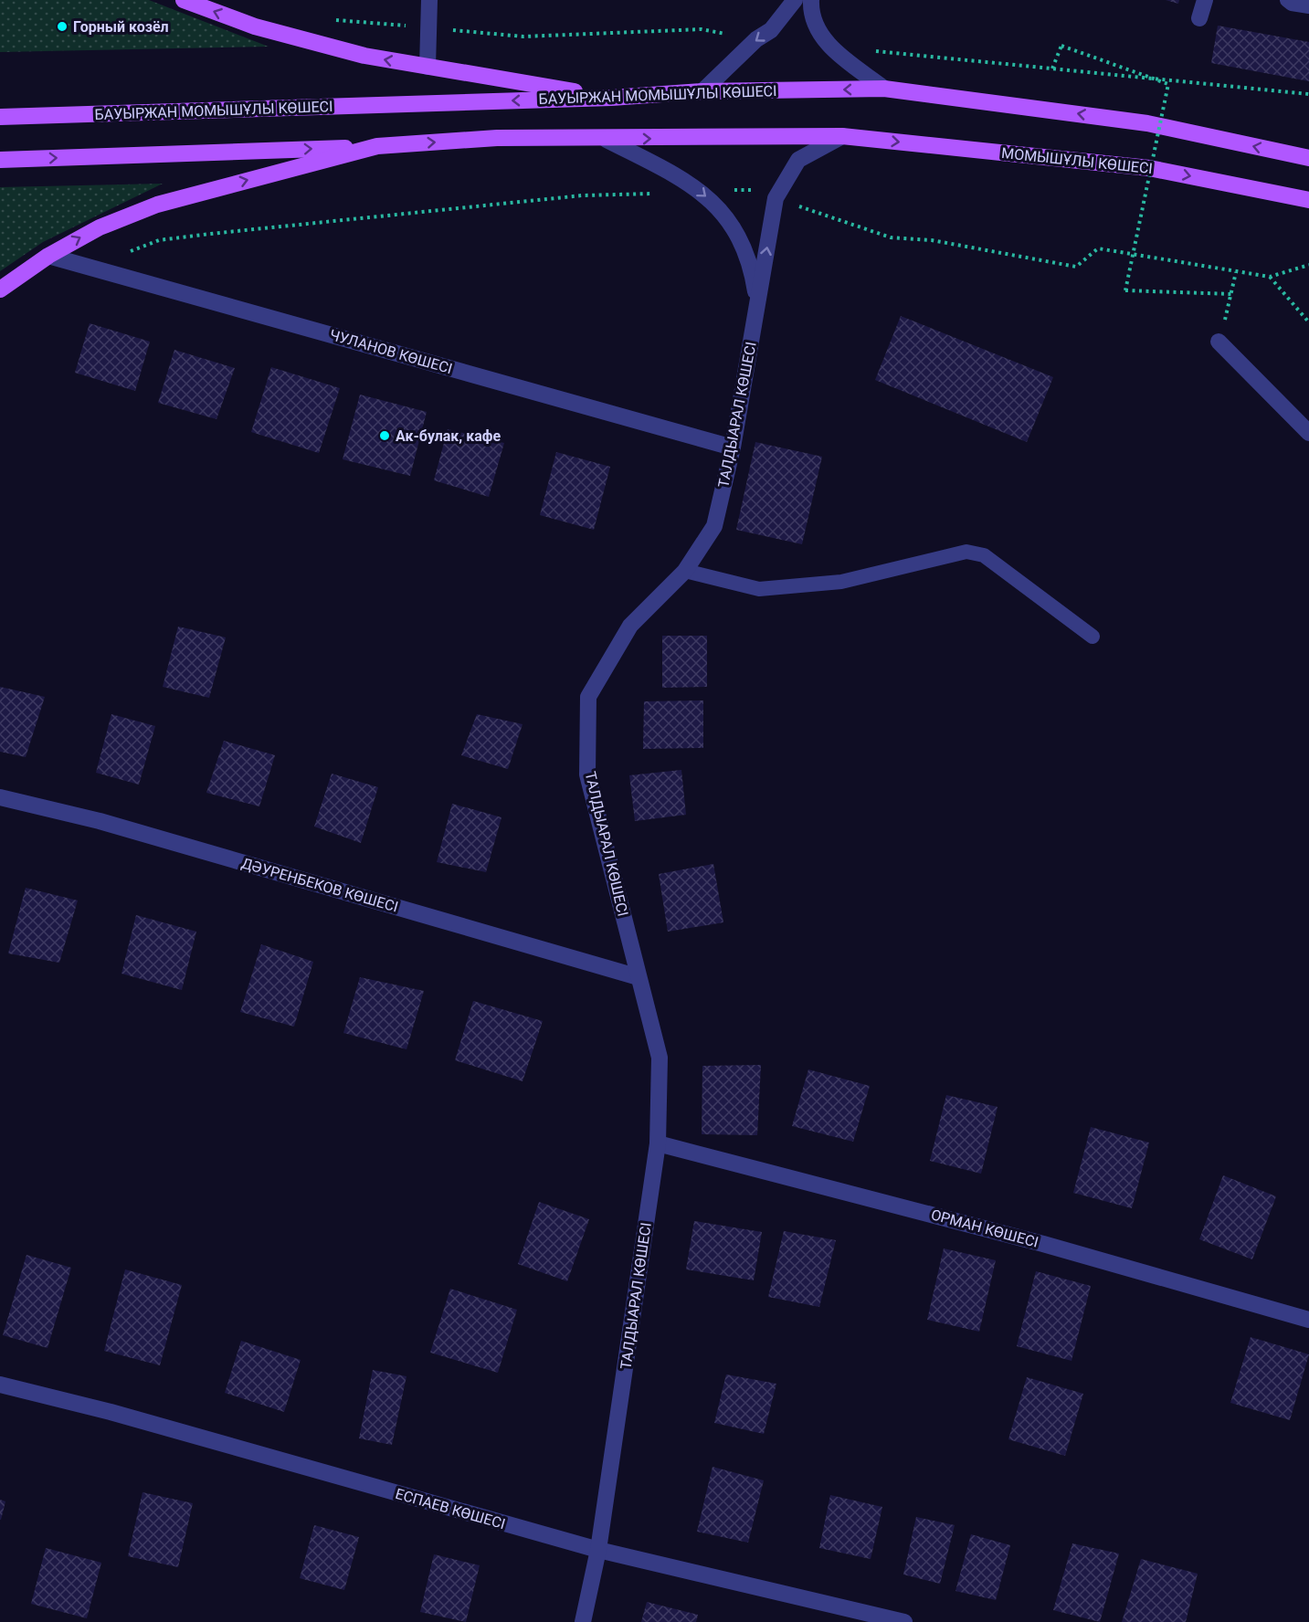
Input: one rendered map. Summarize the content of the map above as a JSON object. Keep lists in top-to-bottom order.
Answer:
{
  "streets": {
    "main road": ["БАУЫРЖАН МОМЫШҰЛЫ КӨШЕСІ", "МОМЫШҰЛЫ КӨШЕСІ"],
    "street": [
      "ЧУЛАНОВ КӨШЕСІ",
      "ТАЛДЫАРАЛ КӨШЕСІ",
      "ДӘУРЕНБЕКОВ КӨШЕСІ",
      "ОРМАН КӨШЕСІ",
      "ЕСПАЕВ КӨШЕСІ"
    ]
  },
  "crossings": [
    ["МОМЫШҰЛЫ КӨШЕСІ", "ТАЛДЫАРАЛ КӨШЕСІ"],
    ["ЧУЛАНОВ КӨШЕСІ", "ТАЛДЫАРАЛ КӨШЕСІ"],
    ["ТАЛДЫАРАЛ КӨШЕСІ", "ДӘУРЕНБЕКОВ КӨШЕСІ"],
    ["ТАЛДЫАРАЛ КӨШЕСІ", "ОРМАН КӨШЕСІ"],
    ["ТАЛДЫАРАЛ КӨШЕСІ", "ЕСПАЕВ КӨШЕСІ"]
  ],
  "one_way": ["МОМЫШҰЛЫ КӨШЕСІ"],
  "places": ["Горный козёл", "Ак-булак, кафе"]
}
